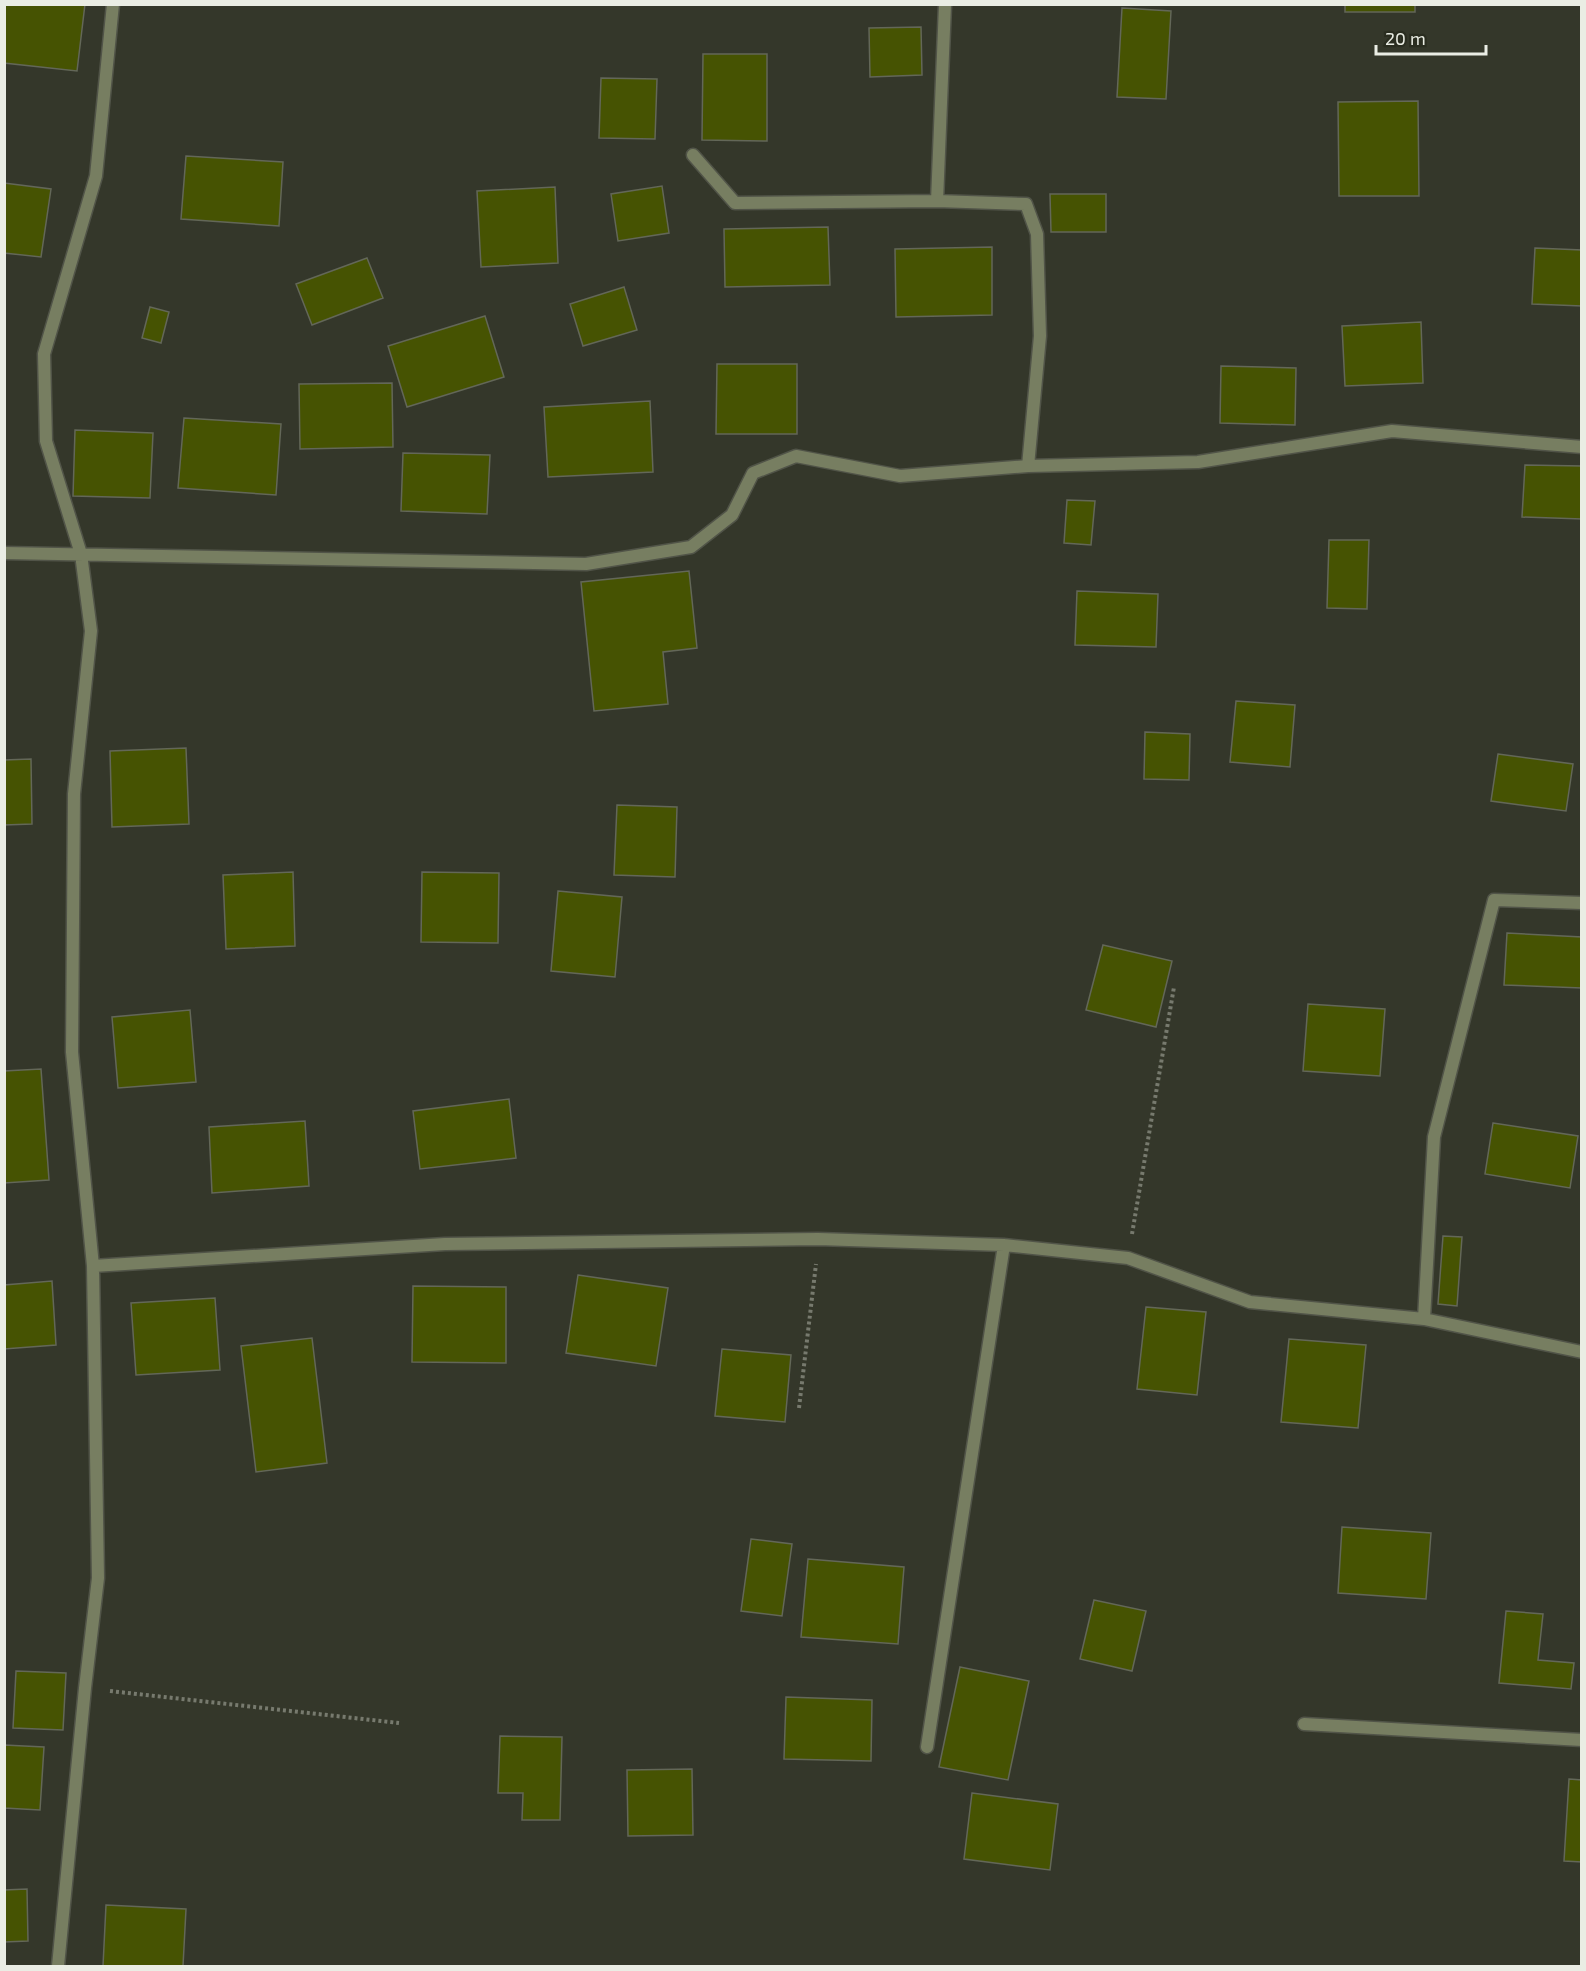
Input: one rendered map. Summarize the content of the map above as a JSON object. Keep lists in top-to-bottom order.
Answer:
{
  "scale_bar": "20 m"
}
